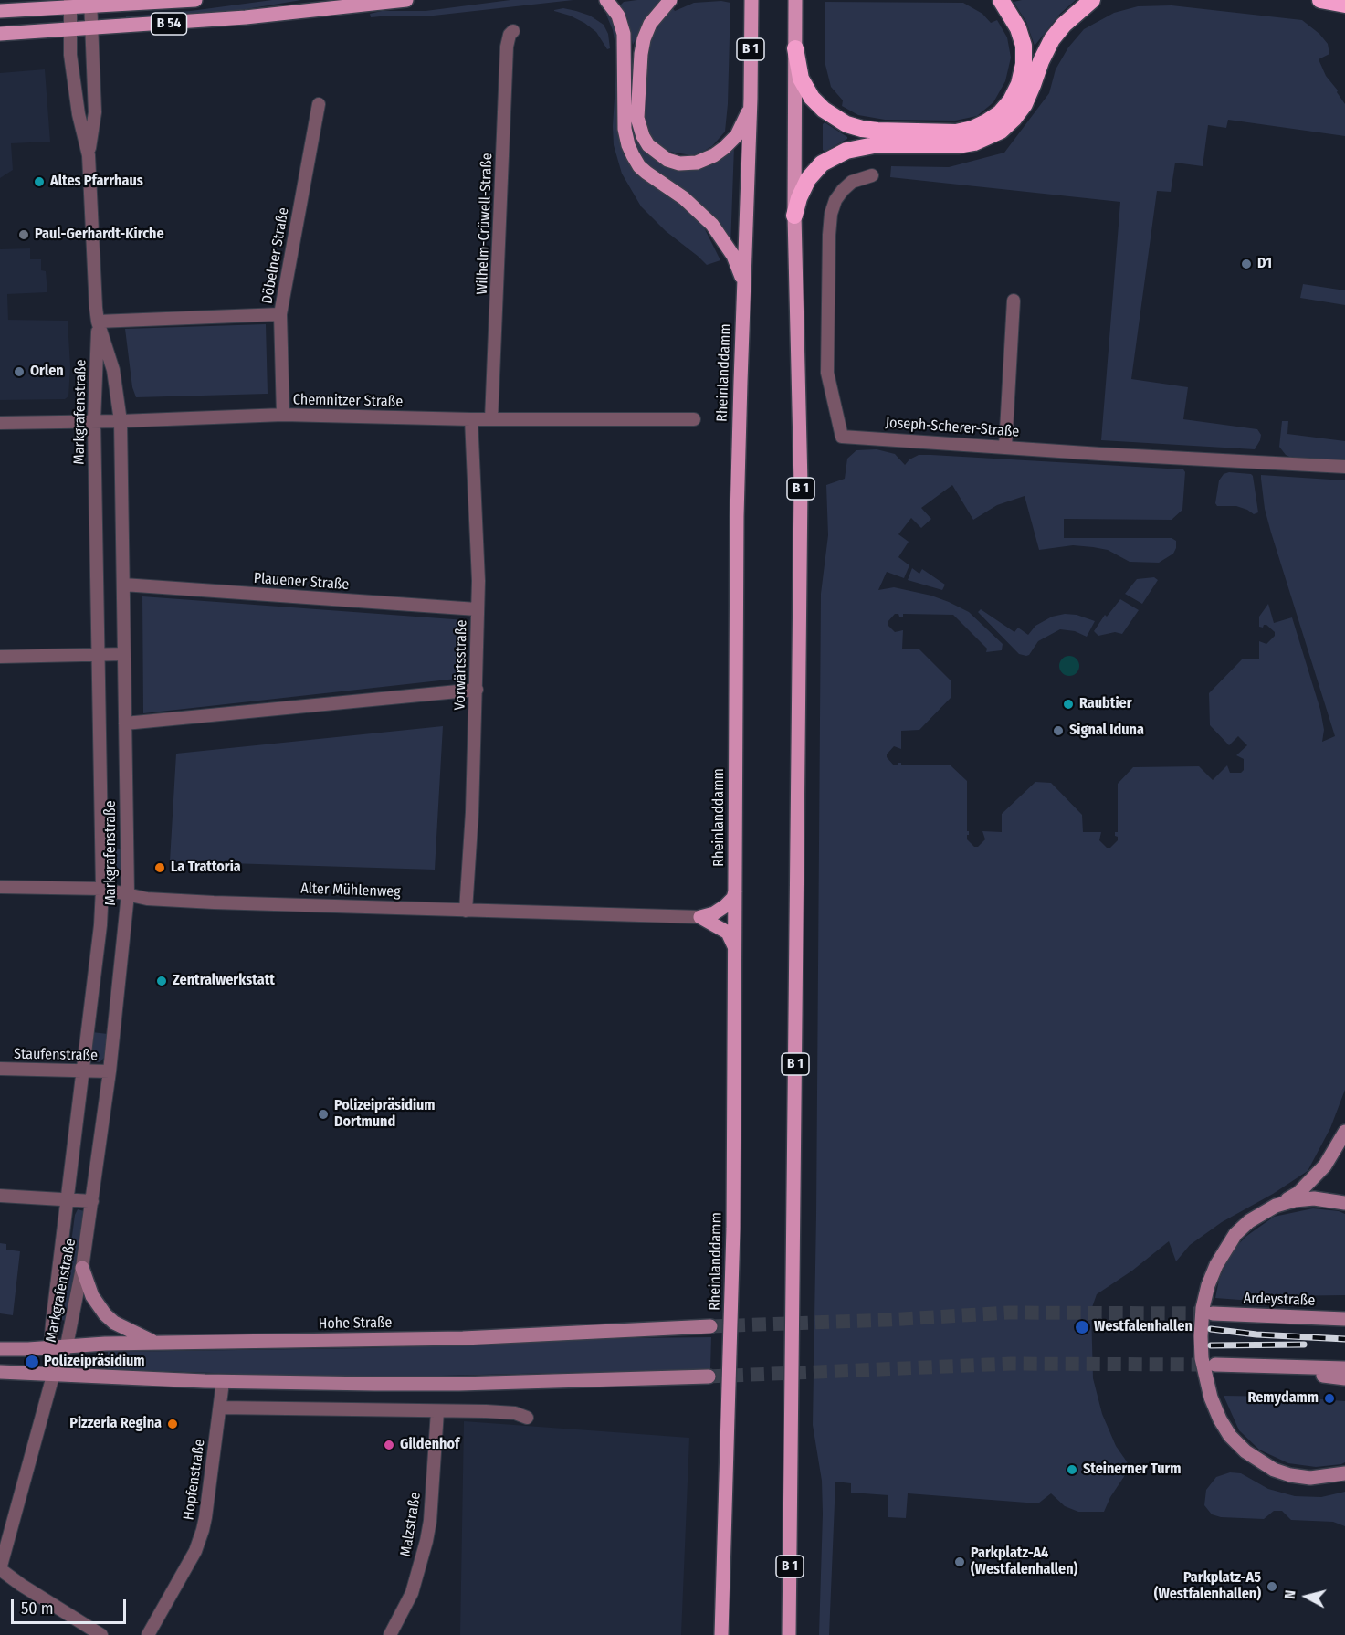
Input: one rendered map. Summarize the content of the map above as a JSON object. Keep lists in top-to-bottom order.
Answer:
{
  "streets": {
    "main road": [
      "B 54",
      "B 1",
      "Rheinlanddamm",
      "Ardeystraße",
      "Hohe Straße"
    ],
    "street": [
      "Wilhelm-Crüwell-Straße",
      "Döbelner Straße",
      "Chemnitzer Straße",
      "Markgrafenstraße",
      "Joseph-Scherer-Straße",
      "Plauener Straße",
      "Vorwärtsstraße",
      "Alter Mühlenweg",
      "Staufenstraße",
      "Hopfenstraße",
      "Malzstraße"
    ]
  },
  "crossings": [
    ["B 54", "Markgrafenstraße"],
    ["Wilhelm-Crüwell-Straße", "Chemnitzer Straße"],
    ["Döbelner Straße", "Chemnitzer Straße"],
    ["Chemnitzer Straße", "Markgrafenstraße"],
    ["Chemnitzer Straße", "Vorwärtsstraße"],
    ["Markgrafenstraße", "Plauener Straße"],
    ["Markgrafenstraße", "Alter Mühlenweg"],
    ["Markgrafenstraße", "Staufenstraße"],
    ["Markgrafenstraße", "Hohe Straße"],
    ["Plauener Straße", "Vorwärtsstraße"],
    ["Vorwärtsstraße", "Alter Mühlenweg"]
  ],
  "places": [
    "Altes Pfarrhaus",
    "Paul-Gerhardt-Kirche",
    "D1",
    "Orlen",
    "Raubtier",
    "Signal Iduna",
    "La Trattoria",
    "Zentralwerkstatt",
    "Polizeipräsidium Dortmund",
    "Westfalenhallen",
    "Polizeipräsidium",
    "Remydamm",
    "Pizzeria Regina",
    "Gildenhof",
    "Steinerner Turm",
    "Parkplatz-A4 (Westfalenhallen)",
    "Parkplatz-A5 (Westfalenhallen)"
  ],
  "scale_bar": "50 m",
  "north": "left"
}
